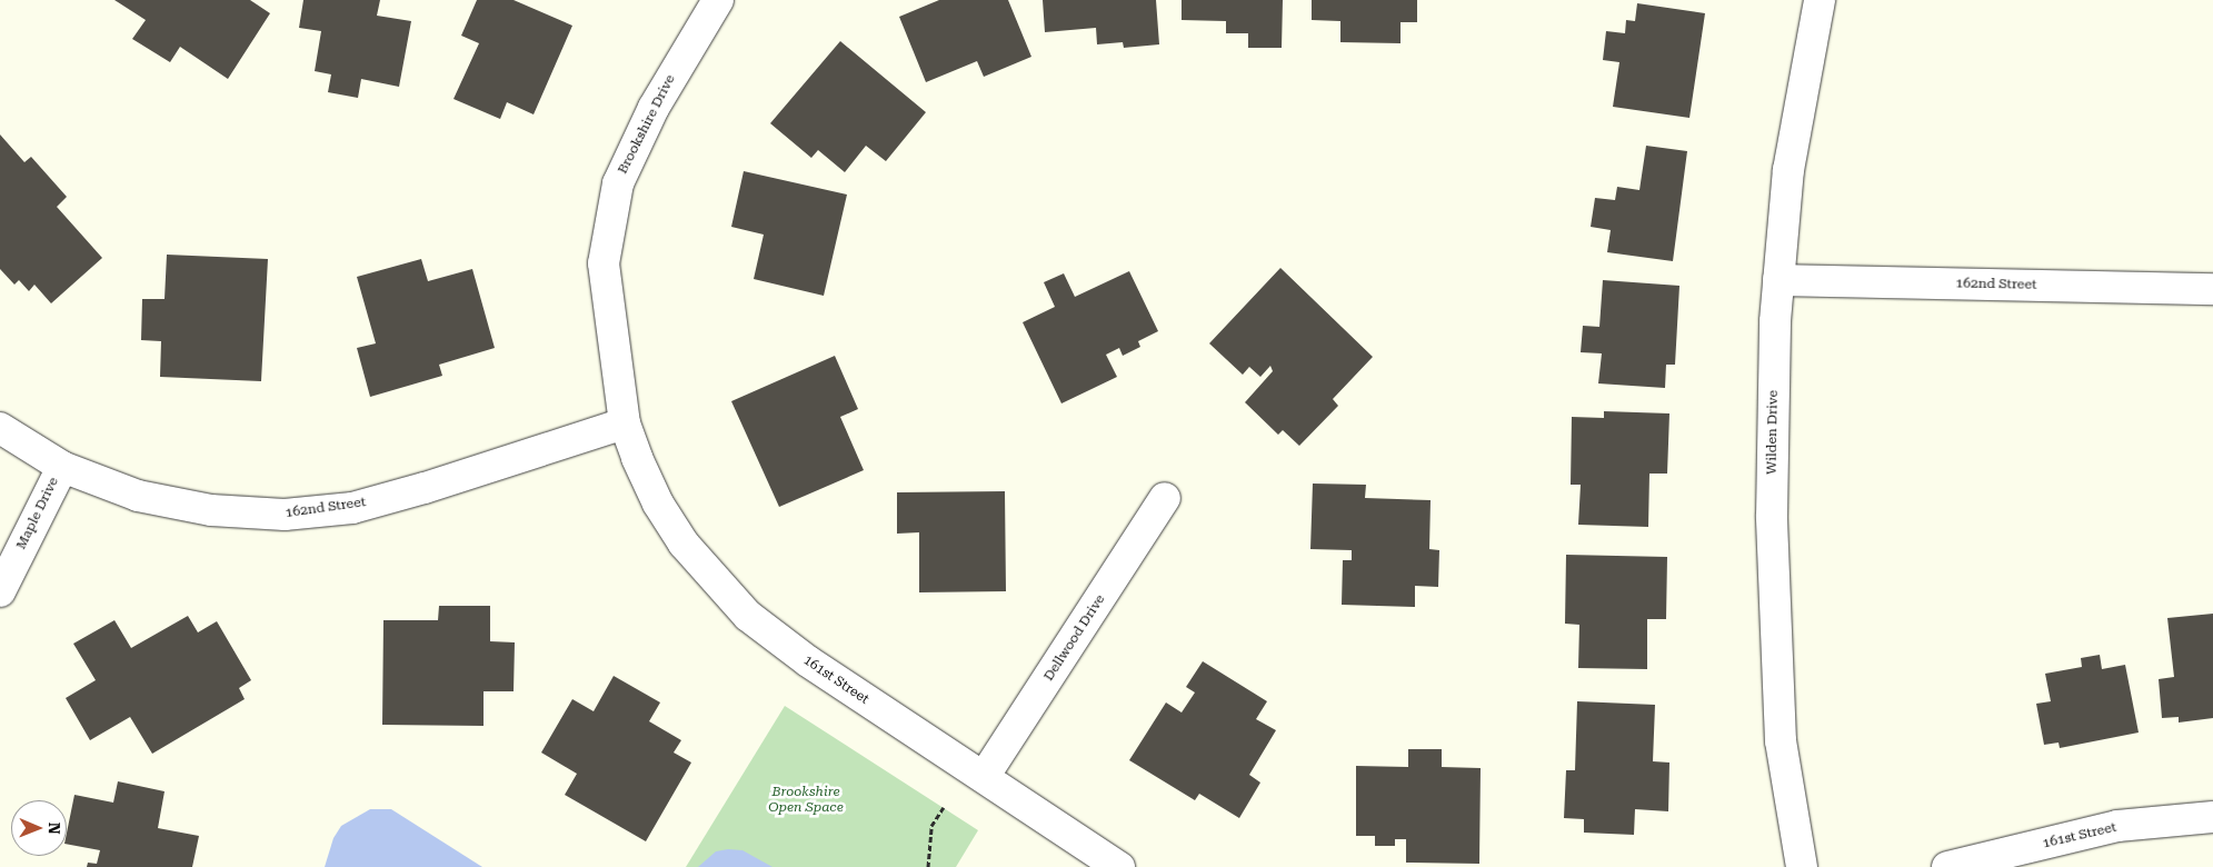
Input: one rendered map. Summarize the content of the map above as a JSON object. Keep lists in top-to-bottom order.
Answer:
{
  "streets": {
    "street": [
      "Brookshire Drive",
      "162nd Street",
      "Wilden Drive",
      "Maple Drive",
      "Dellwood Drive",
      "161st Street"
    ]
  },
  "crossings": [
    ["Brookshire Drive", "162nd Street"],
    ["Brookshire Drive", "161st Street"],
    ["162nd Street", "Wilden Drive"],
    ["162nd Street", "Maple Drive"],
    ["162nd Street", "161st Street"],
    ["Dellwood Drive", "161st Street"]
  ],
  "parks": ["Brookshire Open Space"],
  "north": "right"
}
